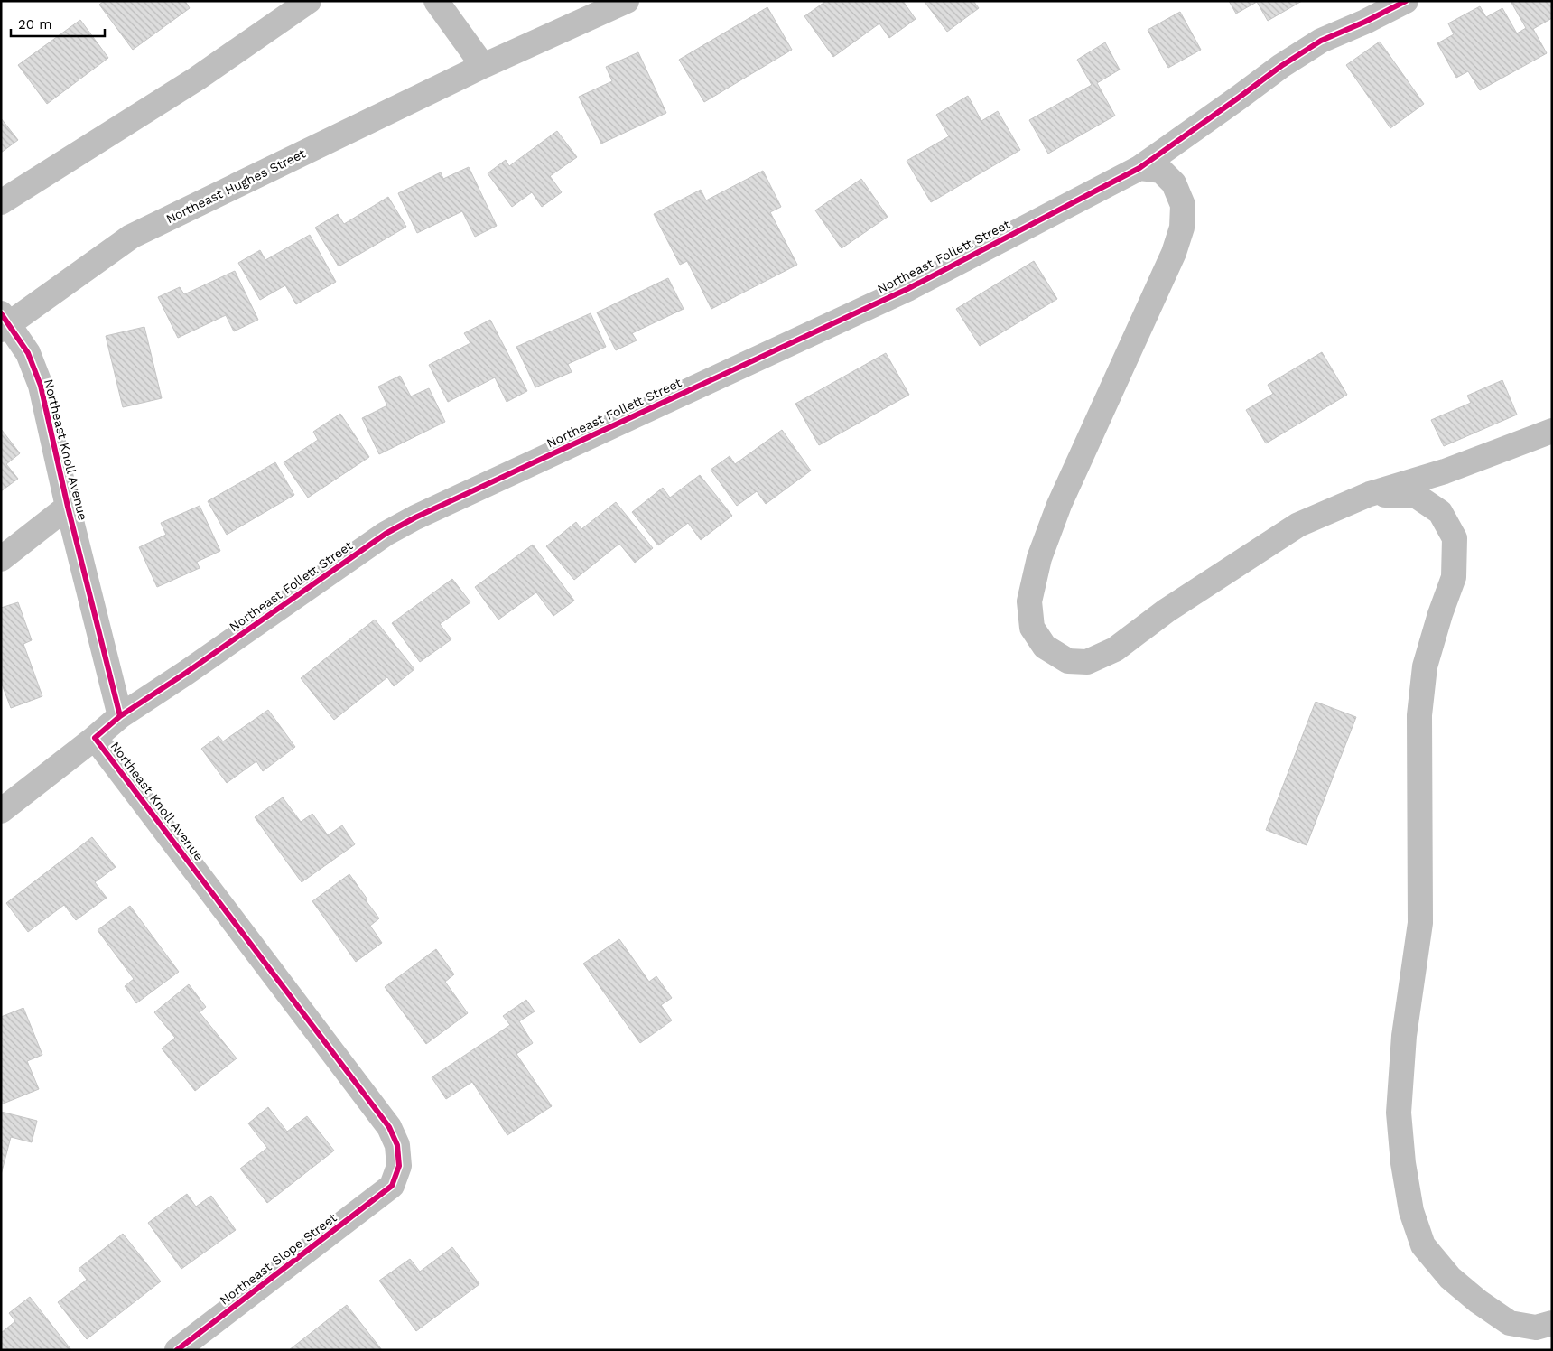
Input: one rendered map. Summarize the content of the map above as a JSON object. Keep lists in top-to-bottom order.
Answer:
{
  "streets": {
    "street": [
      "Northeast Hughes Street",
      "Northeast Follett Street",
      "Northeast Knoll Avenue",
      "Northeast Slope Street"
    ]
  },
  "crossings": [
    ["Northeast Hughes Street", "Northeast Knoll Avenue"],
    ["Northeast Follett Street", "Northeast Knoll Avenue"],
    ["Northeast Knoll Avenue", "Northeast Slope Street"]
  ],
  "scale_bar": "20 m"
}
